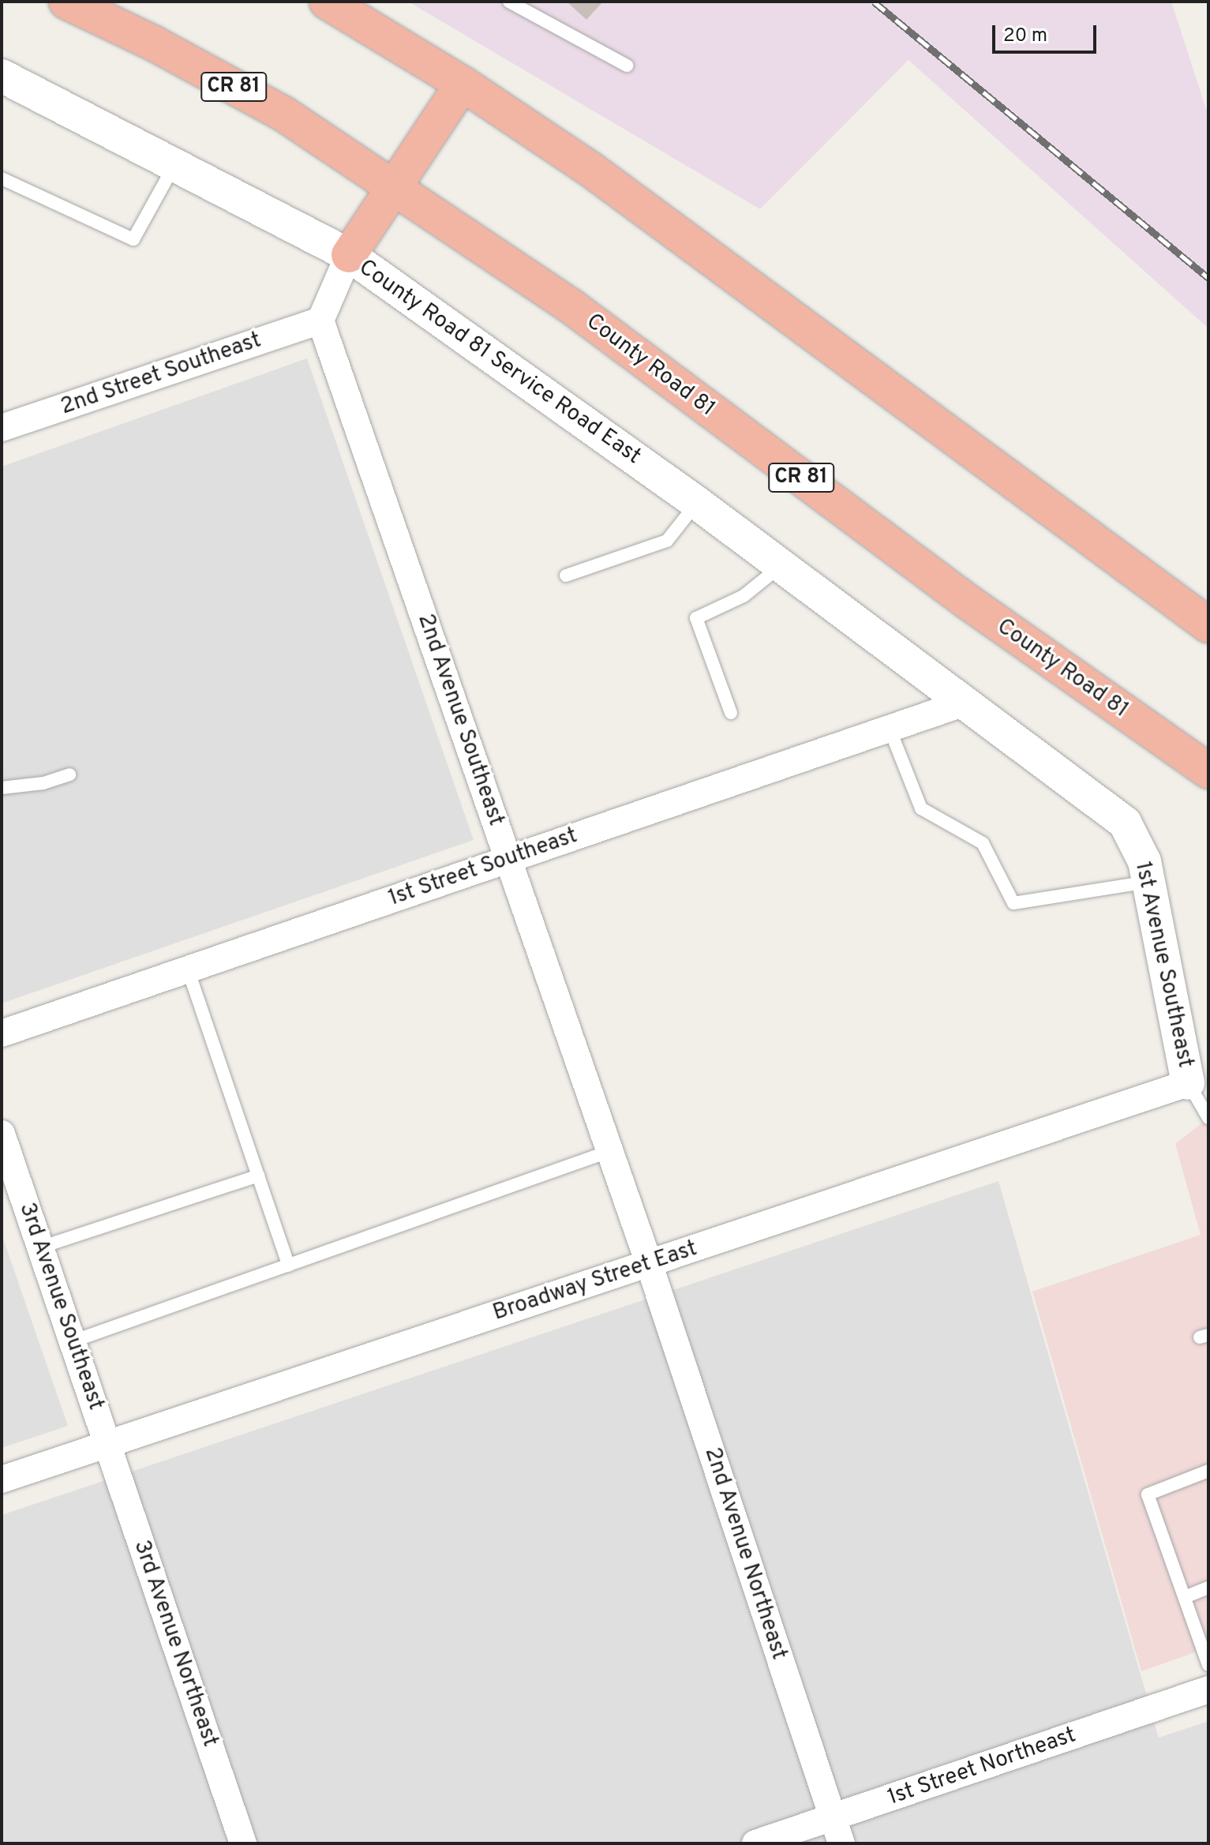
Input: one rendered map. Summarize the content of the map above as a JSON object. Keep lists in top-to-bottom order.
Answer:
{
  "streets": {
    "highway": ["CR 81", "County Road 81"],
    "street": [
      "County Road 81 Service Road East",
      "2nd Street Southeast",
      "2nd Avenue Southeast",
      "1st Street Southeast",
      "1st Avenue Southeast",
      "Broadway Street East",
      "3rd Avenue Southeast",
      "2nd Avenue Northeast",
      "3rd Avenue Northeast",
      "1st Street Northeast"
    ]
  },
  "crossings": [
    ["County Road 81 Service Road East", "1st Street Southeast"],
    ["County Road 81 Service Road East", "1st Avenue Southeast"],
    ["2nd Street Southeast", "2nd Avenue Southeast"],
    ["2nd Avenue Southeast", "1st Street Southeast"],
    ["2nd Avenue Southeast", "Broadway Street East"],
    ["2nd Avenue Southeast", "2nd Avenue Northeast"],
    ["1st Street Southeast", "1st Avenue Southeast"],
    ["1st Avenue Southeast", "Broadway Street East"],
    ["Broadway Street East", "3rd Avenue Southeast"],
    ["Broadway Street East", "2nd Avenue Northeast"],
    ["Broadway Street East", "3rd Avenue Northeast"],
    ["3rd Avenue Southeast", "3rd Avenue Northeast"],
    ["2nd Avenue Northeast", "1st Street Northeast"]
  ],
  "scale_bar": "20 m"
}
